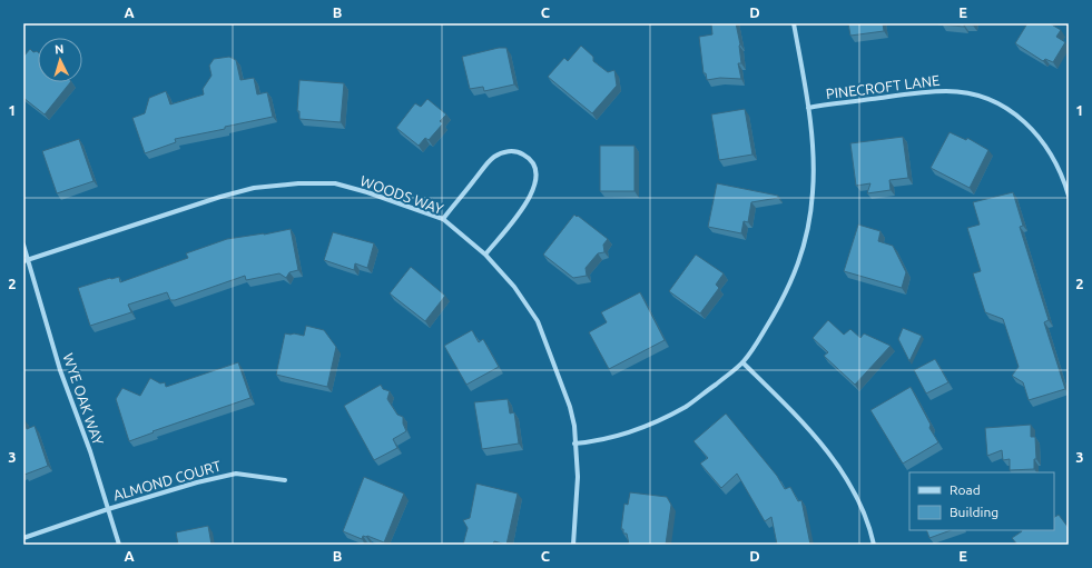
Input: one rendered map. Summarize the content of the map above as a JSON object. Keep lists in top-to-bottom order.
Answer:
{
  "streets": {
    "street": [
      "PINECROFT LANE",
      "WOODS WAY",
      "WYE OAK WAY",
      "ALMOND COURT"
    ]
  },
  "crossings": [
    ["WOODS WAY", "WYE OAK WAY"],
    ["WYE OAK WAY", "ALMOND COURT"]
  ],
  "legend": ["Road", "Building"],
  "north": "top",
  "grid": {
    "columns": [
      "A",
      "B",
      "C",
      "D",
      "E"
    ],
    "rows": ["1", "2", "3"]
  }
}
